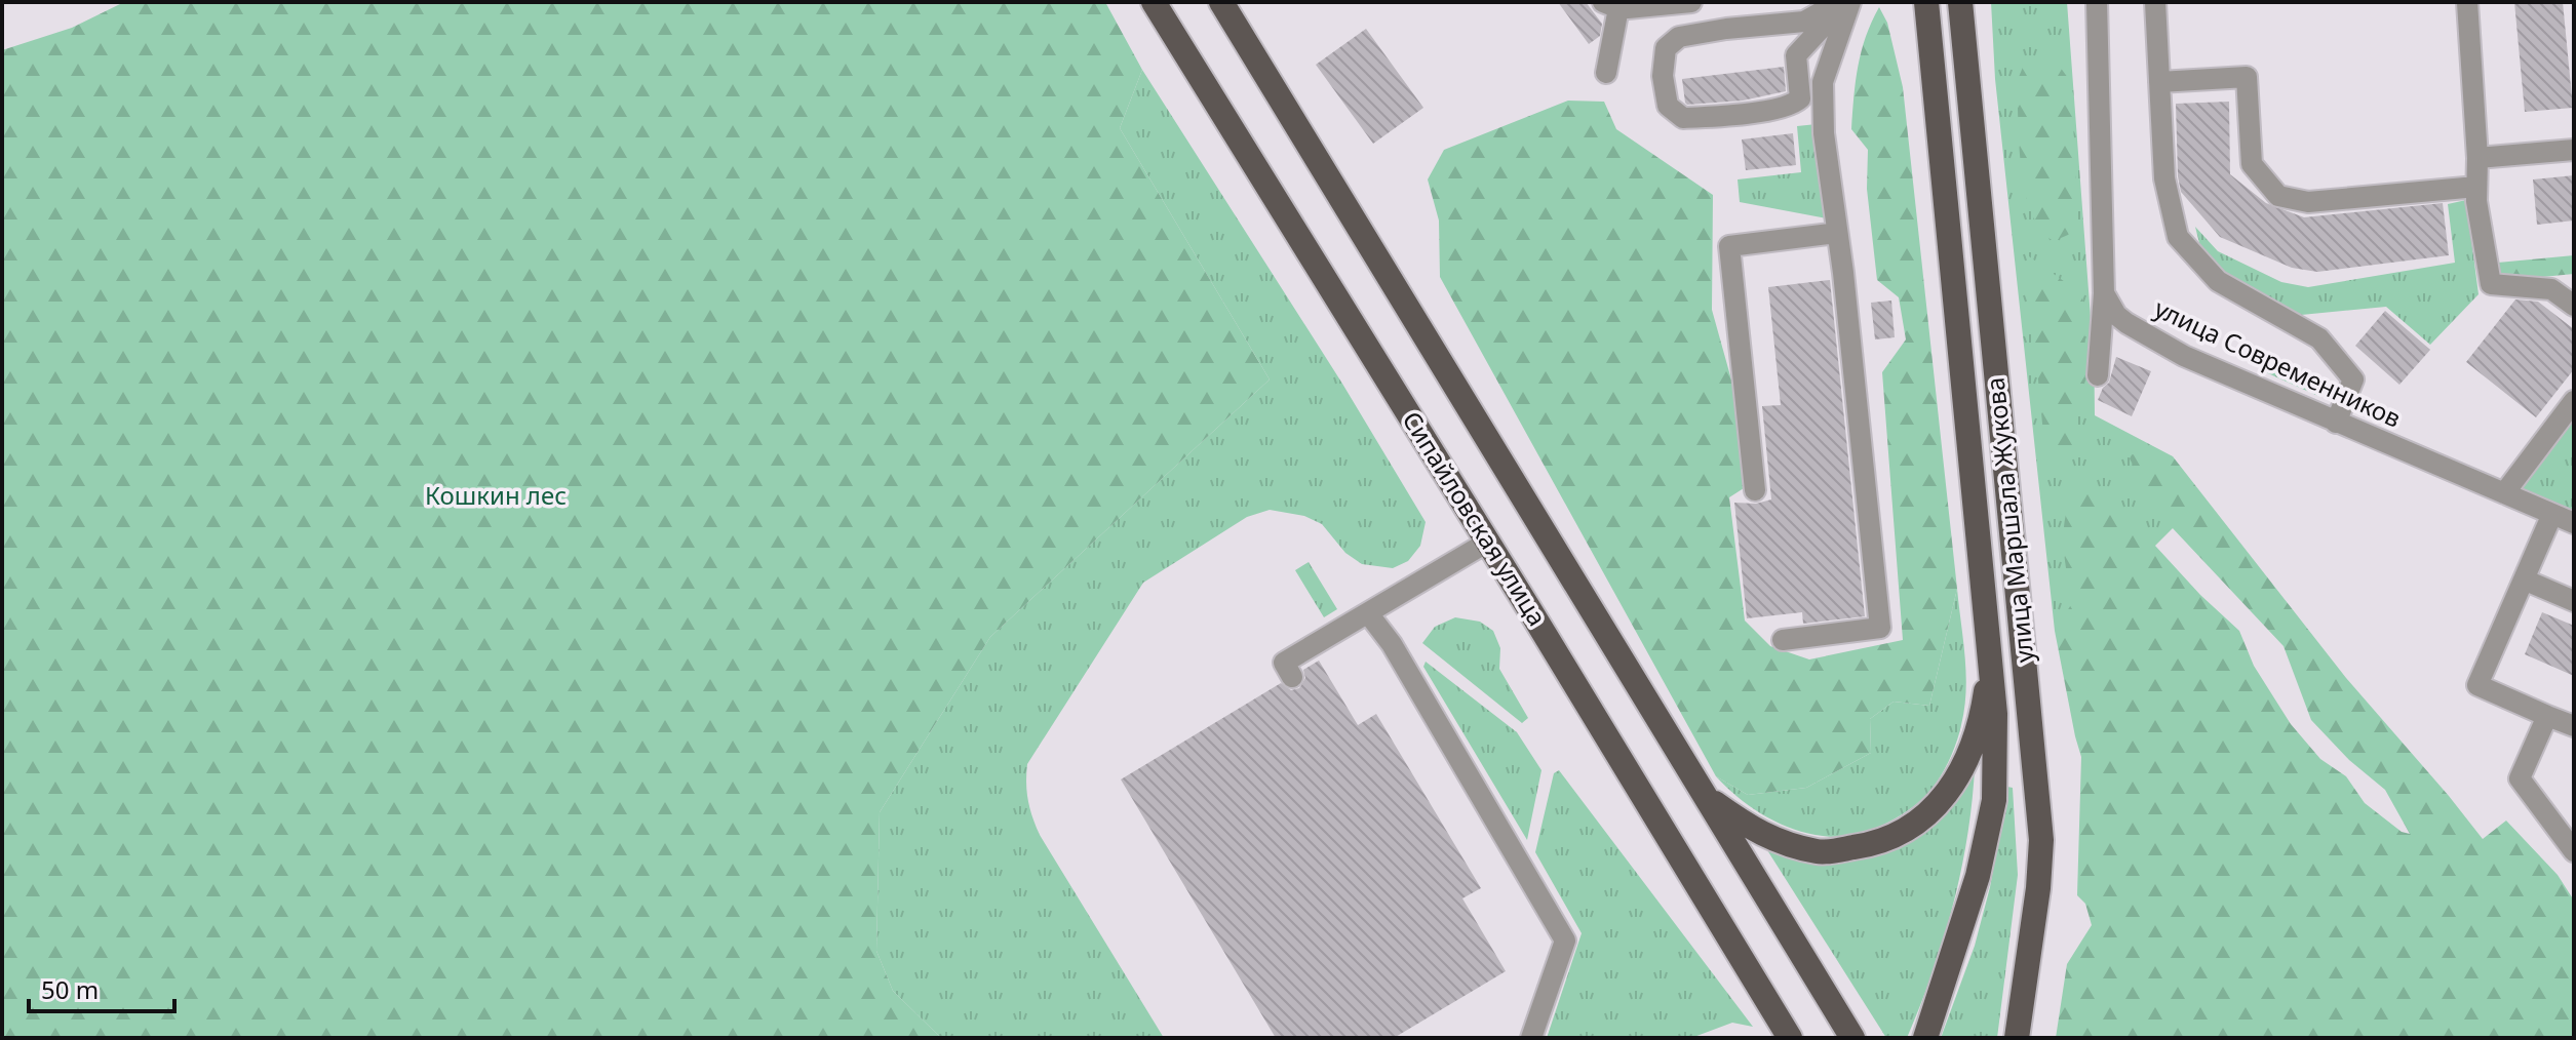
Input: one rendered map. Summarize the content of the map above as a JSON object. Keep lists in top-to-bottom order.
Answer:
{
  "streets": {
    "main road": ["Сипайловская улица", "улица Маршала Жукова"],
    "street": ["улица Современников"]
  },
  "parks": ["Кошкин лес"],
  "scale_bar": "50 m"
}
